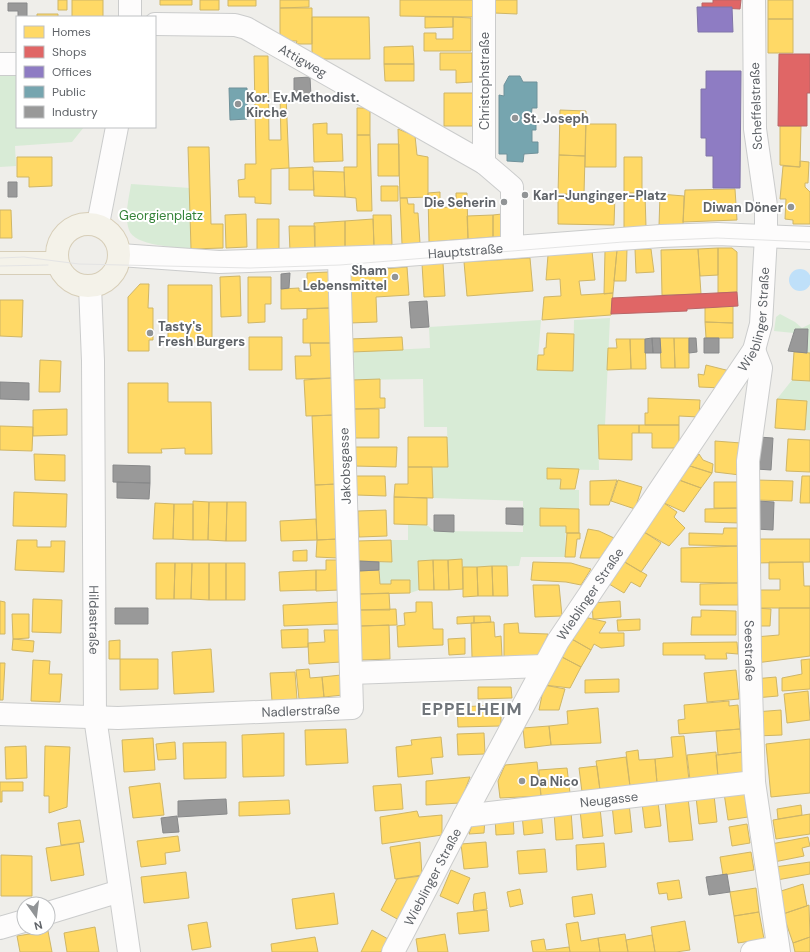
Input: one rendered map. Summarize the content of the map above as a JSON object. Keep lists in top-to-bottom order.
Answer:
{
  "streets": {
    "street": [
      "Attigweg",
      "Christophstraße",
      "Scheffelstraße",
      "Hauptstraße",
      "Wieblinger Straße",
      "Jakobsgasse",
      "Hildastraße",
      "Seestraße",
      "Nadlerstraße",
      "Neugasse"
    ]
  },
  "crossings": [
    ["Attigweg", "Christophstraße"],
    ["Attigweg", "Hauptstraße"],
    ["Scheffelstraße", "Hauptstraße"],
    ["Scheffelstraße", "Wieblinger Straße"],
    ["Hauptstraße", "Wieblinger Straße"],
    ["Hauptstraße", "Jakobsgasse"],
    ["Hauptstraße", "Hildastraße"],
    ["Wieblinger Straße", "Seestraße"],
    ["Wieblinger Straße", "Neugasse"],
    ["Jakobsgasse", "Nadlerstraße"],
    ["Hildastraße", "Nadlerstraße"],
    ["Seestraße", "Neugasse"]
  ],
  "districts": ["EPPELHEIM"],
  "parks": ["Georgienplatz"],
  "places": [
    "Kor. Ev.Methodist. Kirche",
    "St. Joseph",
    "Karl-Junginger-Platz",
    "Die Seherin",
    "Diwan Döner",
    "Sham Lebensmittel",
    "Tasty's Fresh Burgers",
    "Da Nico"
  ],
  "legend": [
    "Homes",
    "Shops",
    "Offices",
    "Public",
    "Industry"
  ],
  "north": "bottom"
}
